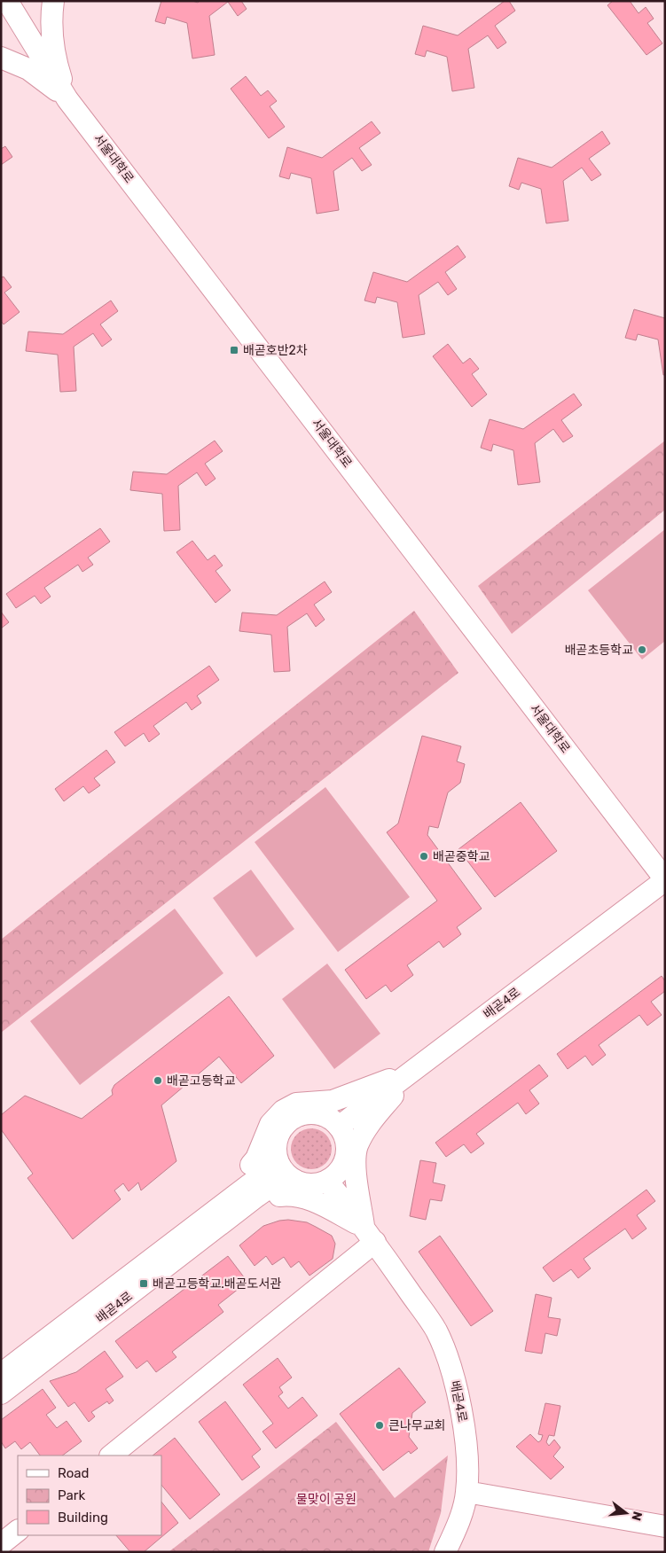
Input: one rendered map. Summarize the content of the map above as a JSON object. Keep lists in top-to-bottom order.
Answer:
{
  "streets": {
    "main road": ["서울대학로", "배곧4로"]
  },
  "crossings": [
    ["서울대학로", "배곧4로"]
  ],
  "parks": ["물맞이 공원"],
  "places": {
    "transit": ["배곧호반2차", "배곧고등학교.배곧도서관"],
    "other": [
      "배곧초등학교",
      "배곧중학교",
      "배곧고등학교",
      "큰나무교회"
    ]
  },
  "legend": ["Road", "Park", "Building"],
  "north": "right"
}
